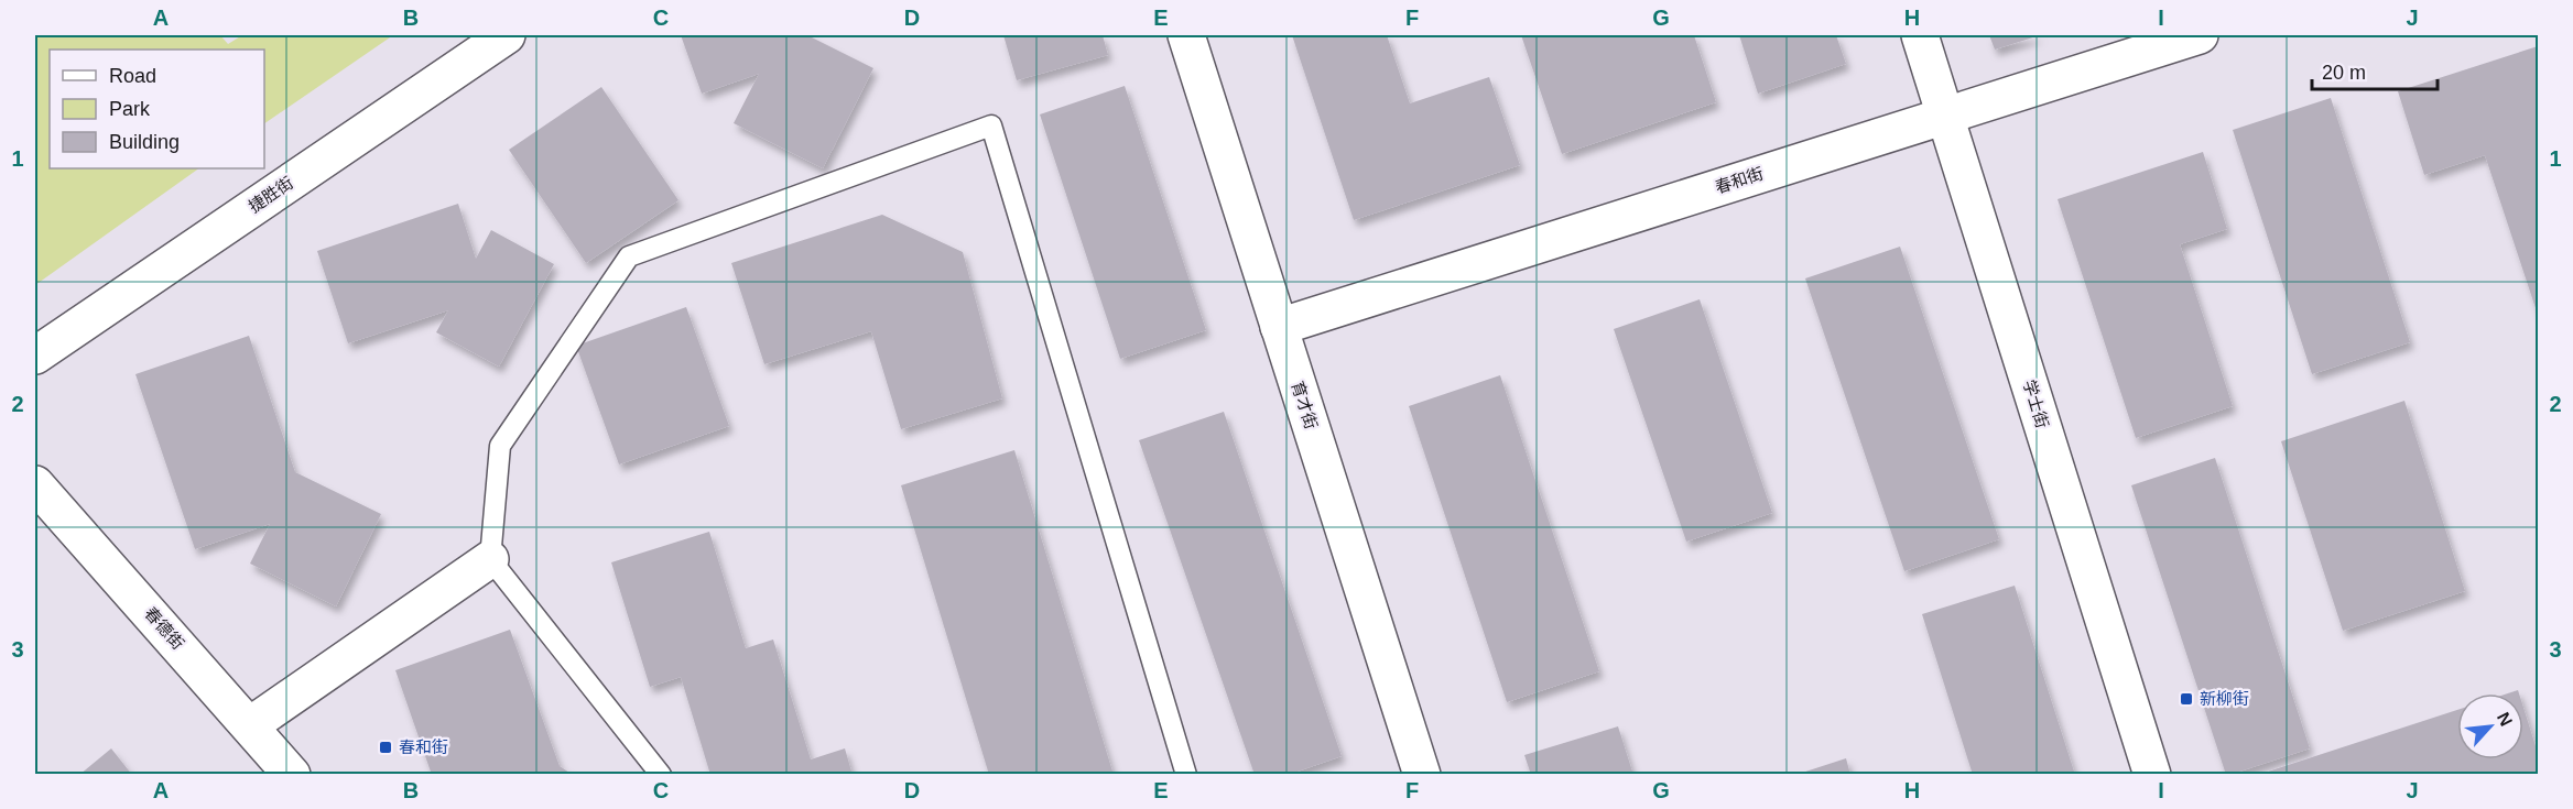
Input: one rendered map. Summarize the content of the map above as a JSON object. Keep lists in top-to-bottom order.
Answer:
{
  "streets": {
    "street": [
      "春和街",
      "捷胜街",
      "学士街",
      "育才街",
      "春德街"
    ]
  },
  "crossings": [
    ["春和街", "学士街"],
    ["春和街", "育才街"]
  ],
  "places": {
    "transit": ["新柳街", "春和街"]
  },
  "legend": ["Road", "Park", "Building"],
  "scale_bar": "20 m",
  "north": "top right",
  "grid": {
    "columns": [
      "A",
      "B",
      "C",
      "D",
      "E",
      "F",
      "G",
      "H",
      "I",
      "J"
    ],
    "rows": ["1", "2", "3"]
  }
}
